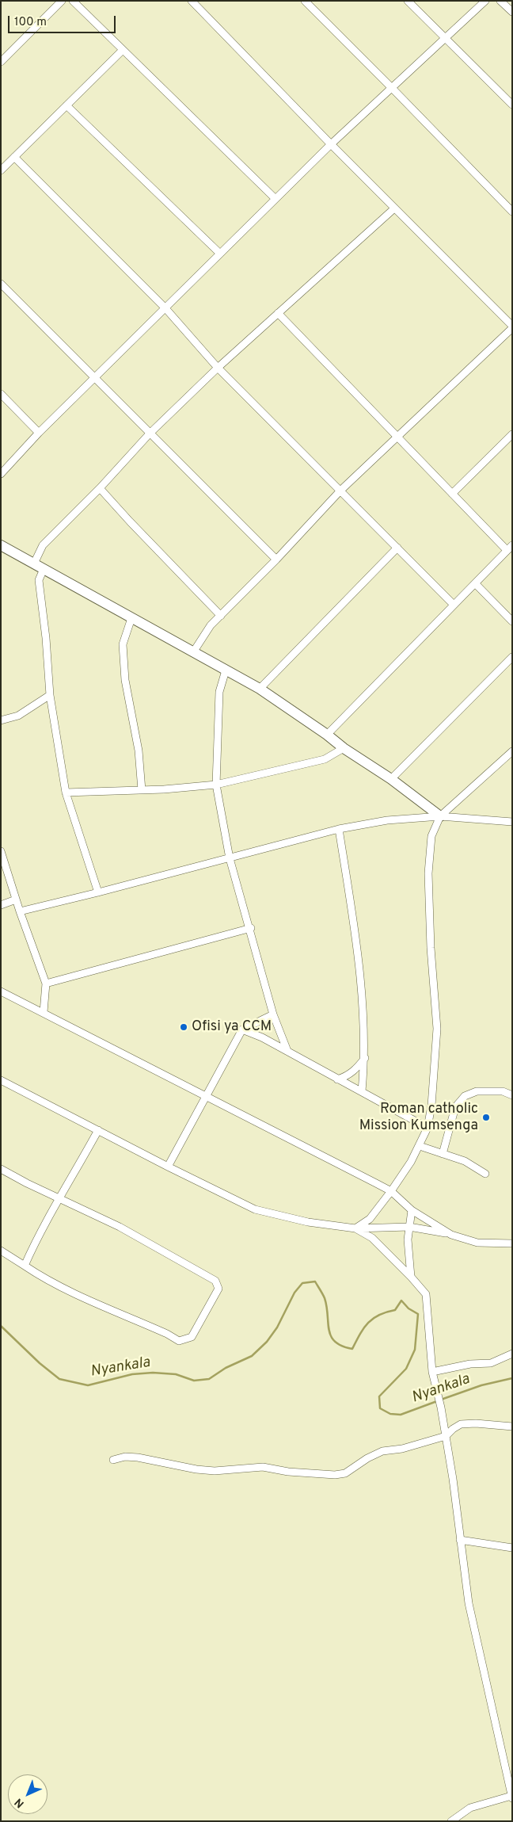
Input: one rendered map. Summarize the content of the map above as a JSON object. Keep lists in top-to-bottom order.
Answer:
{
  "water": ["Nyankala"],
  "places": ["Ofisi ya CCM", "Roman catholic Mission Kumsenga"],
  "scale_bar": "100 m",
  "north": "bottom left"
}
